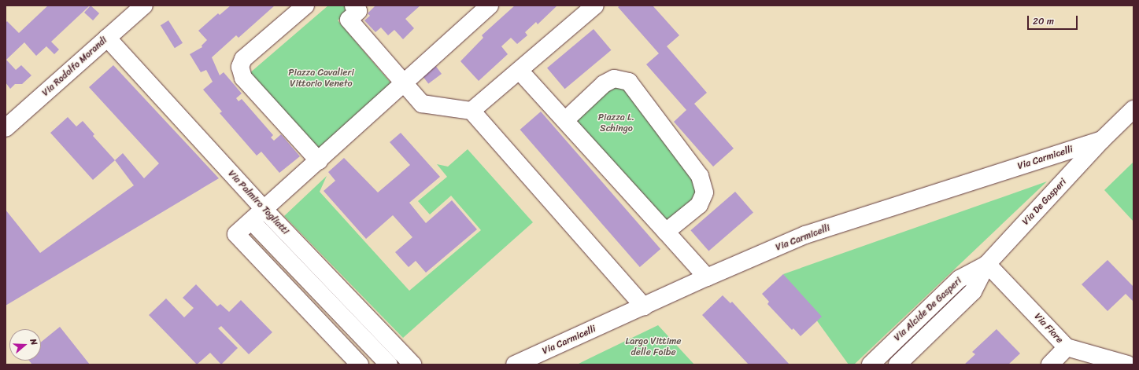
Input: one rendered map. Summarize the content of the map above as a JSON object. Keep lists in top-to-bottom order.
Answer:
{
  "streets": {
    "street": [
      "Via Rodolfo Morandi",
      "Via Carmicelli",
      "Via De Gasperi",
      "Via Palmiro Togliatti",
      "Via Alcide De Gasperi",
      "Via Fiore"
    ]
  },
  "crossings": [
    ["Via Rodolfo Morandi", "Via Palmiro Togliatti"],
    ["Via Carmicelli", "Via De Gasperi"],
    ["Via De Gasperi", "Via Alcide De Gasperi"],
    ["Via De Gasperi", "Via Fiore"],
    ["Via Alcide De Gasperi", "Via Fiore"]
  ],
  "parks": ["Piazza Cavalieri Vittorio Veneto", "Piazza L. Schingo", "Largo Vittime delle Foibe"],
  "scale_bar": "20 m",
  "north": "right"
}
